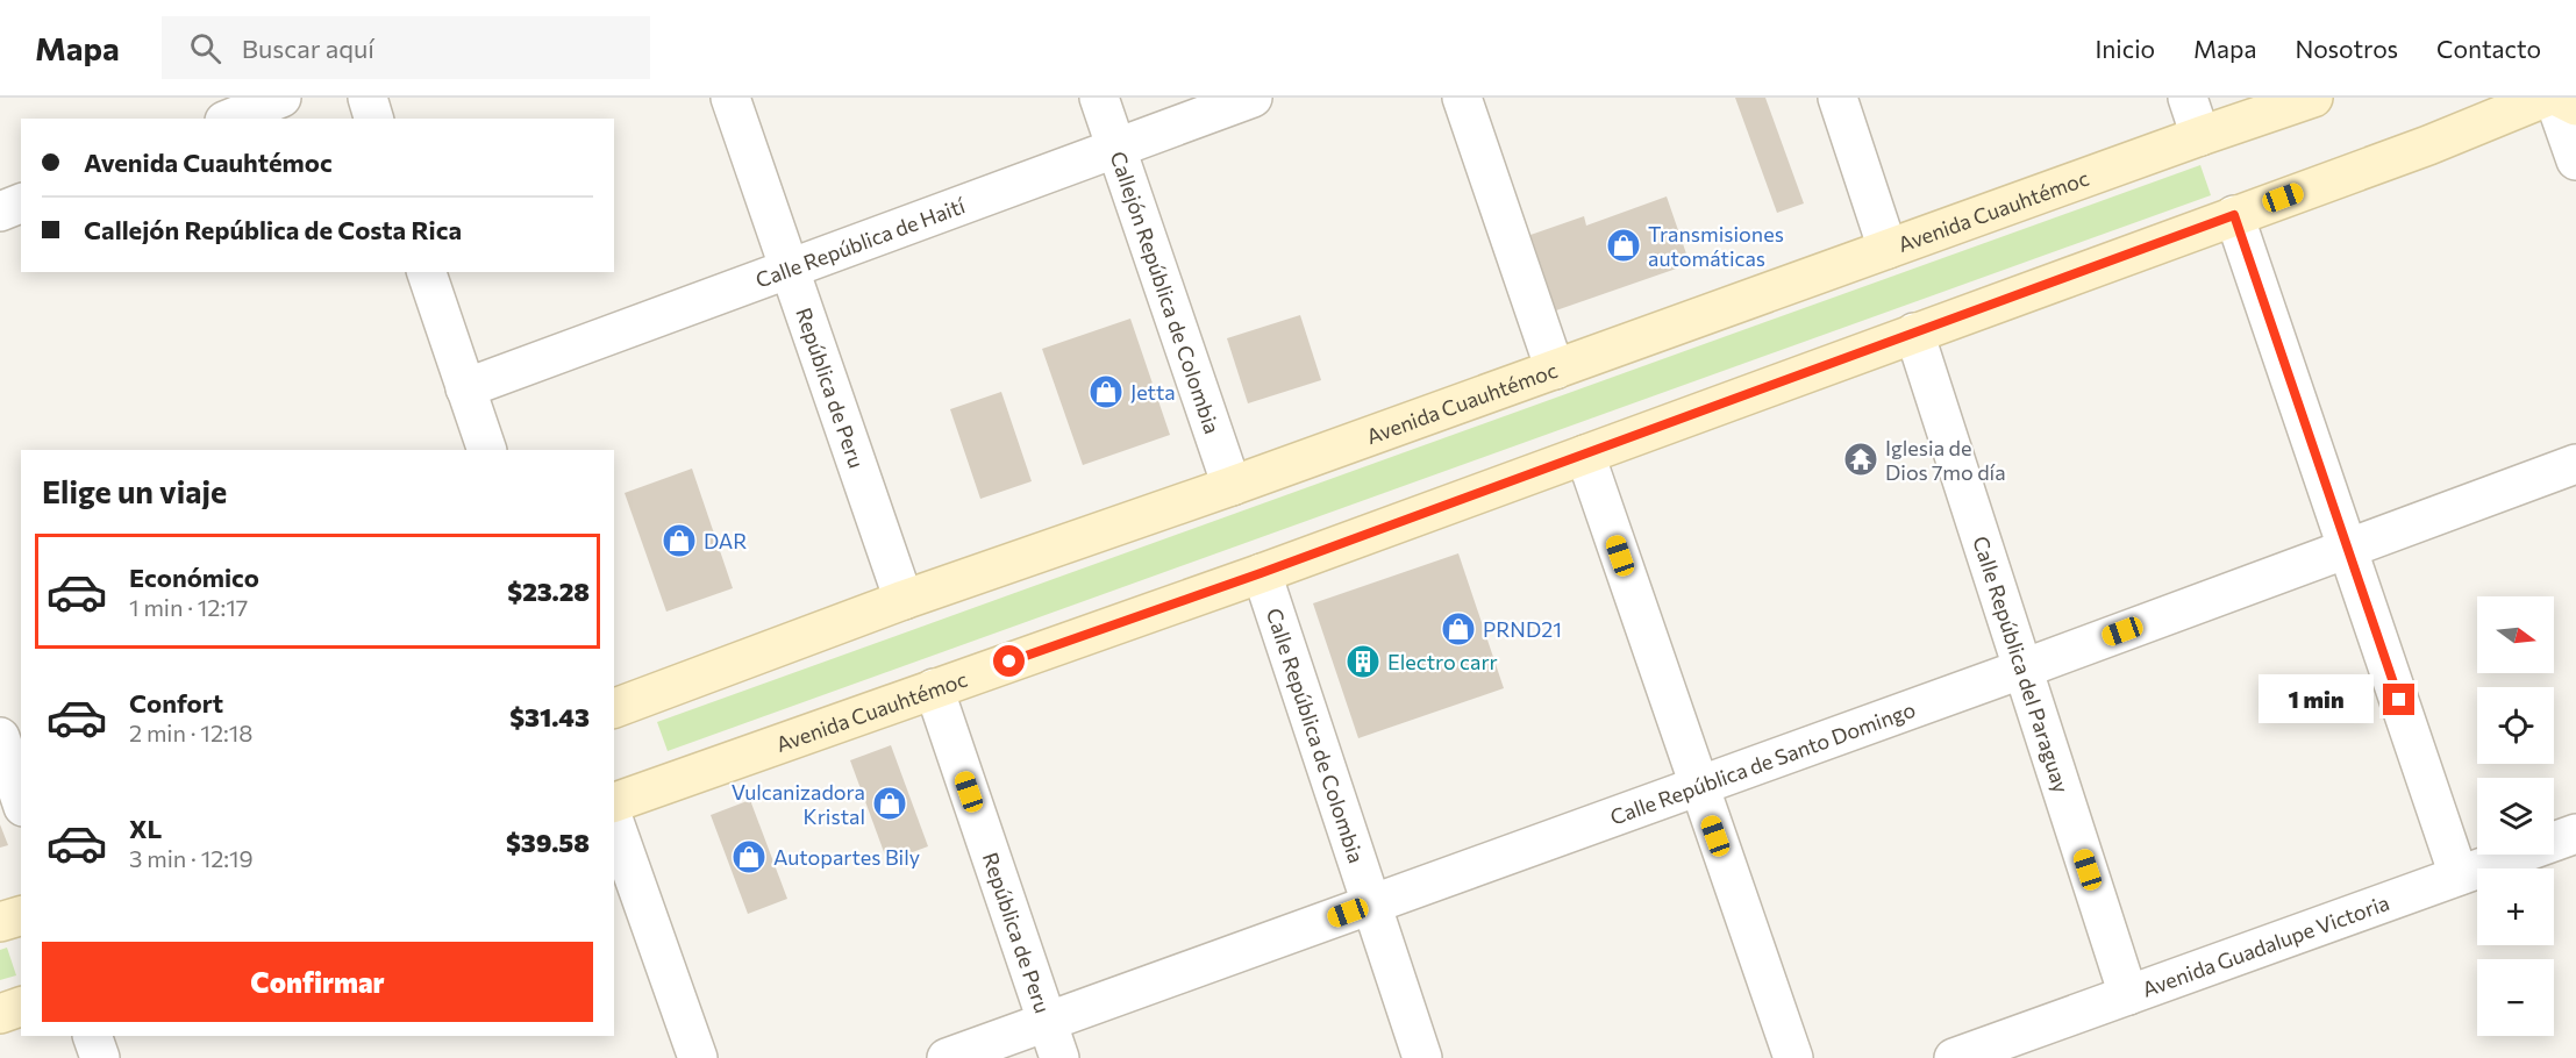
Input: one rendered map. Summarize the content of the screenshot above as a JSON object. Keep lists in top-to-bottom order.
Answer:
{
  "streets": {
    "main road": ["Avenida Cuauhtémoc"],
    "street": [
      "Calle República de Haití",
      "Callejón República de Colombia",
      "República de Peru",
      "Calle República del Paraguay",
      "Calle República de Colombia",
      "Calle República de Santo Domingo",
      "Avenida Guadalupe Victoria"
    ]
  },
  "crossings": [
    ["Avenida Cuauhtémoc", "Callejón República de Colombia"],
    ["Avenida Cuauhtémoc", "República de Peru"],
    ["Avenida Cuauhtémoc", "Calle República del Paraguay"],
    ["Avenida Cuauhtémoc", "Calle República de Colombia"],
    ["Calle República de Haití", "Callejón República de Colombia"],
    ["Calle República de Haití", "República de Peru"],
    ["República de Peru", "Calle República de Santo Domingo"],
    ["Calle República del Paraguay", "Calle República de Santo Domingo"],
    ["Calle República del Paraguay", "Avenida Guadalupe Victoria"],
    ["Calle República de Colombia", "Calle República de Santo Domingo"]
  ],
  "places": {
    "shop": [
      "Transmisiones automáticas",
      "Jetta",
      "DAR",
      "PRND21",
      "Vulcanizadora Kristal",
      "Autopartes Bily"
    ],
    "temple": ["Iglesia de Dios 7mo día"],
    "building": ["Electro carr"]
  },
  "north": "right",
  "page": {
    "header": "Mapa",
    "search": "Buscar aquí",
    "nav": [
      "Inicio",
      "Mapa",
      "Nosotros",
      "Contacto"
    ],
    "banner": ["Avenida Cuauhtémoc", "Callejón República de Costa Rica"],
    "heading": "Elige un viaje",
    "list": [
      {
        "name": "Económico",
        "note": "1 min · 12:17",
        "value": "$23.28"
      },
      {
        "name": "Confort",
        "note": "2 min · 12:18",
        "value": "$31.43"
      },
      {
        "name": "XL",
        "note": "3 min · 12:19",
        "value": "$39.58"
      }
    ],
    "map_buttons": ["+", "−"],
    "bubble": "1 min",
    "buttons": "Confirmar"
  }
}
